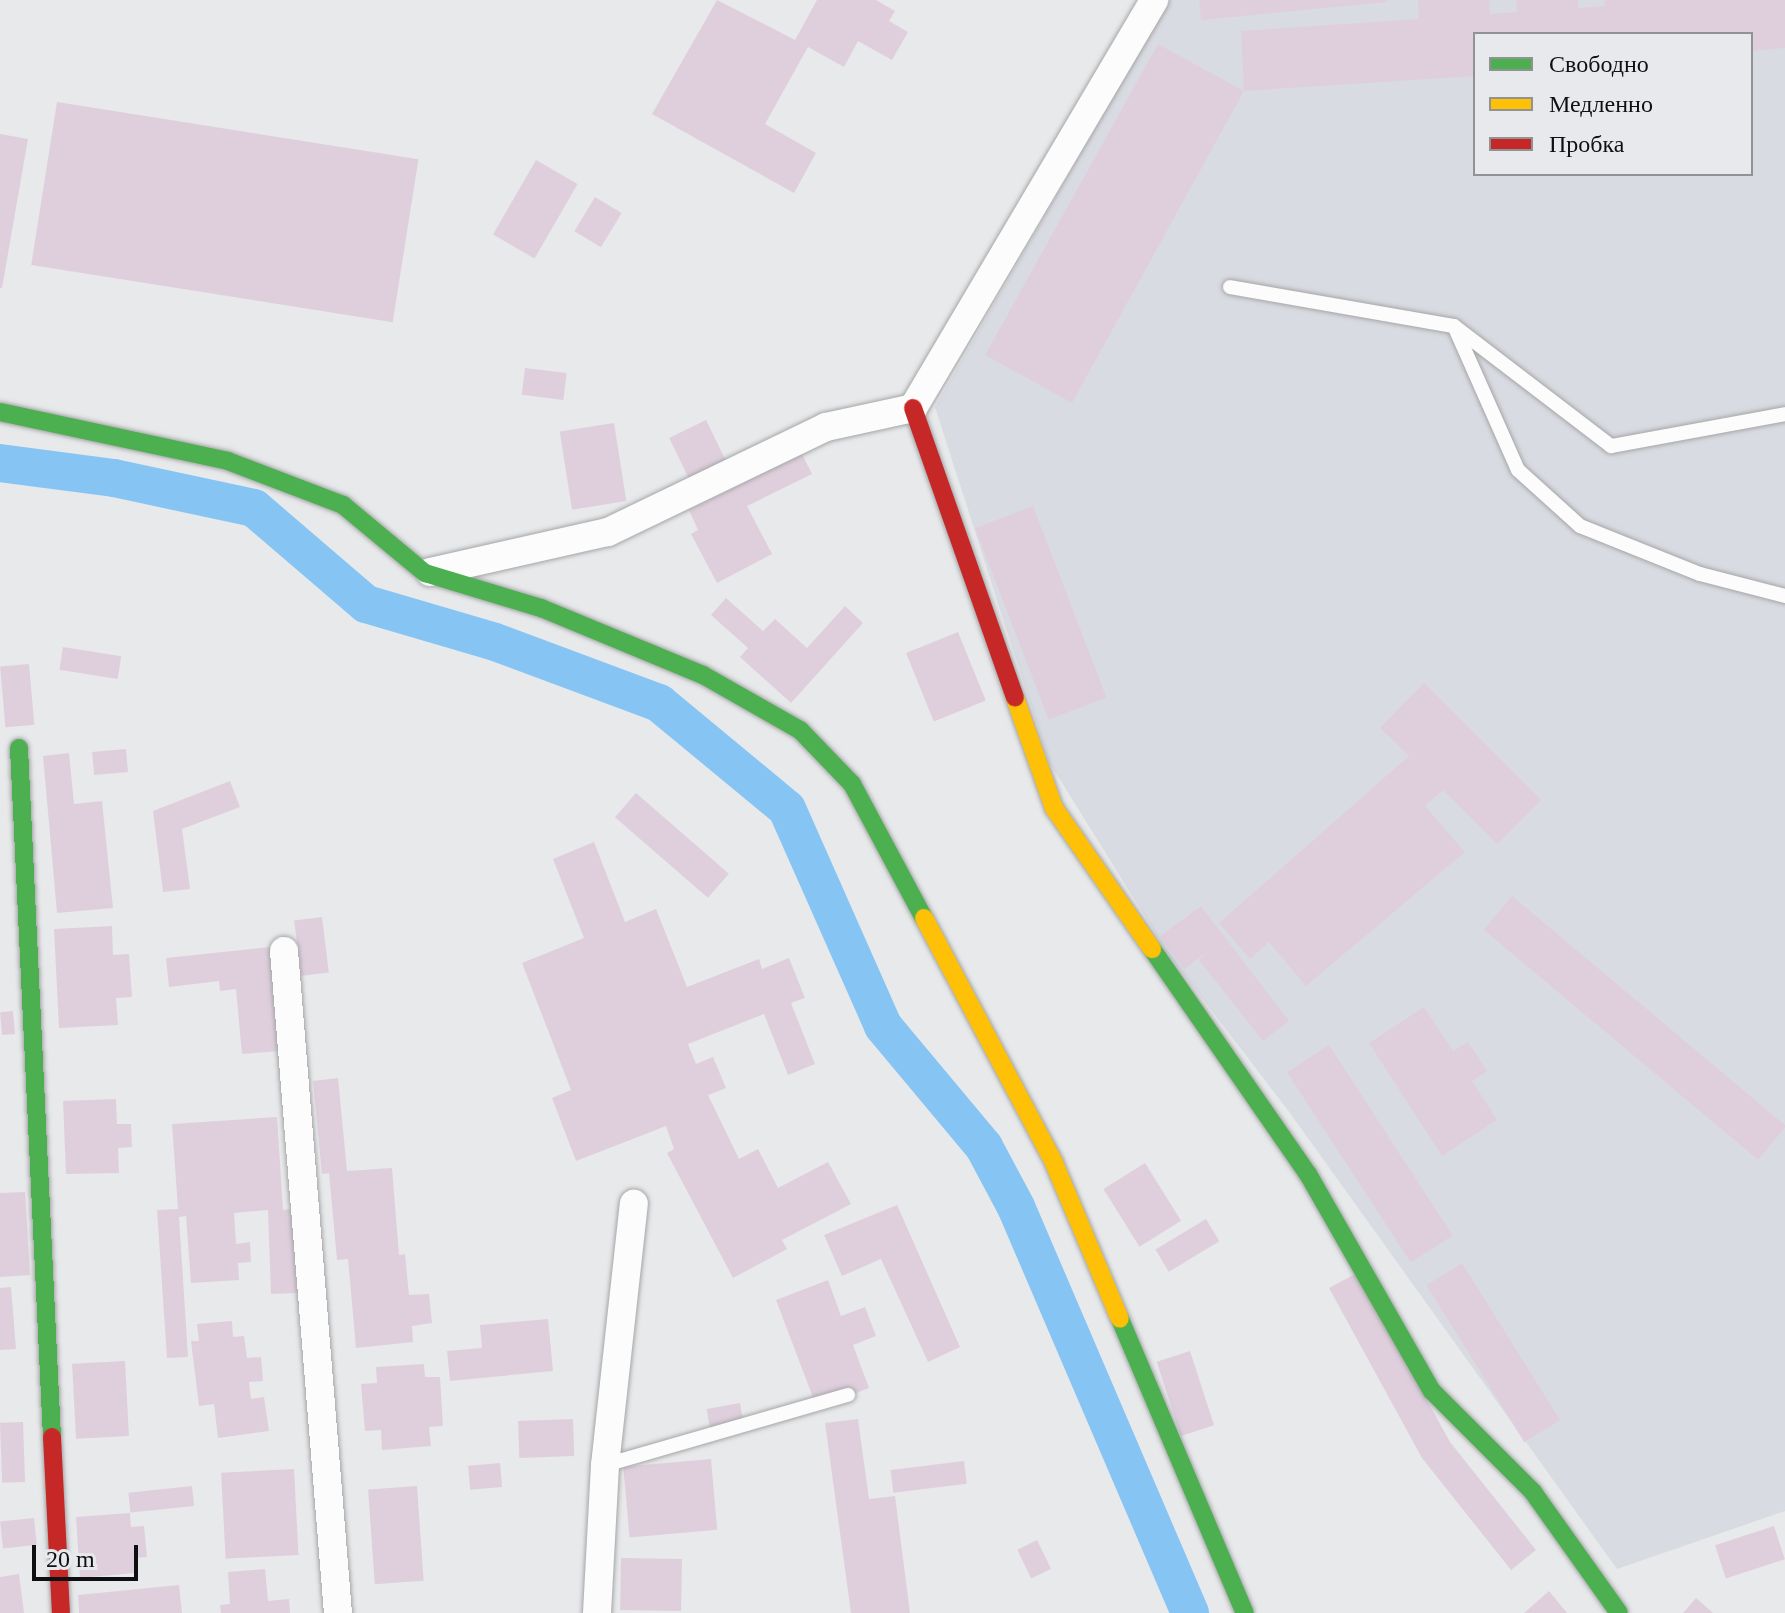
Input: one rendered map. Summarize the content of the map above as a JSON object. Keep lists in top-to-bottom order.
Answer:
{
  "legend": ["Свободно", "Медленно", "Пробка"],
  "scale_bar": "20 m"
}
